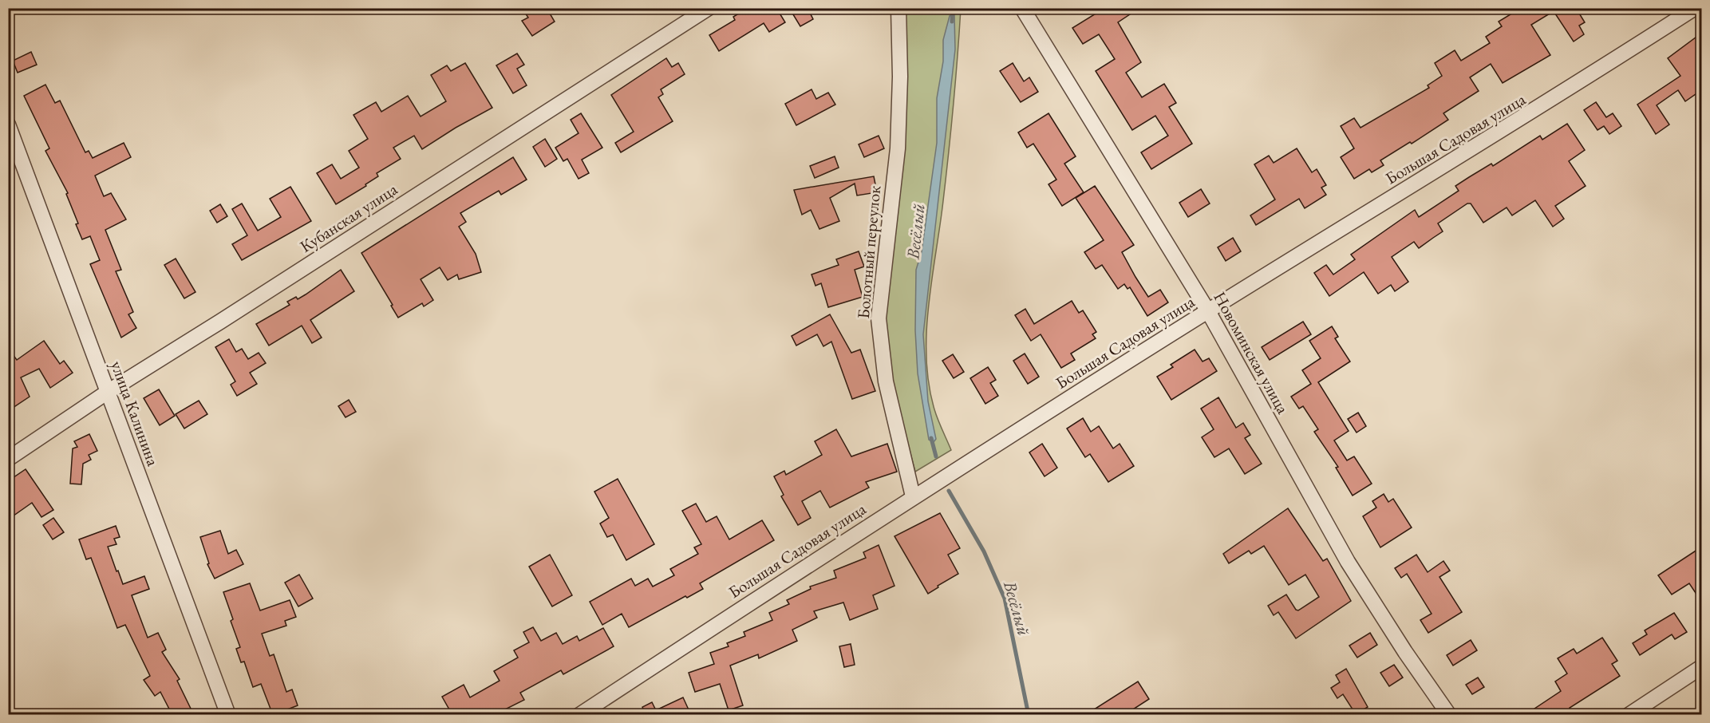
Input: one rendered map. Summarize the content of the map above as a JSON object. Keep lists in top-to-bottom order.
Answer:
{
  "streets": {
    "street": [
      "Большая Садовая улица",
      "Кубанская улица",
      "Болотный переулок",
      "Новоминская улица",
      "улица Калинина"
    ]
  },
  "crossings": [
    ["Большая Садовая улица", "Болотный переулок"],
    ["Большая Садовая улица", "Новоминская улица"],
    ["Кубанская улица", "улица Калинина"]
  ],
  "water": ["Весёлый"]
}
